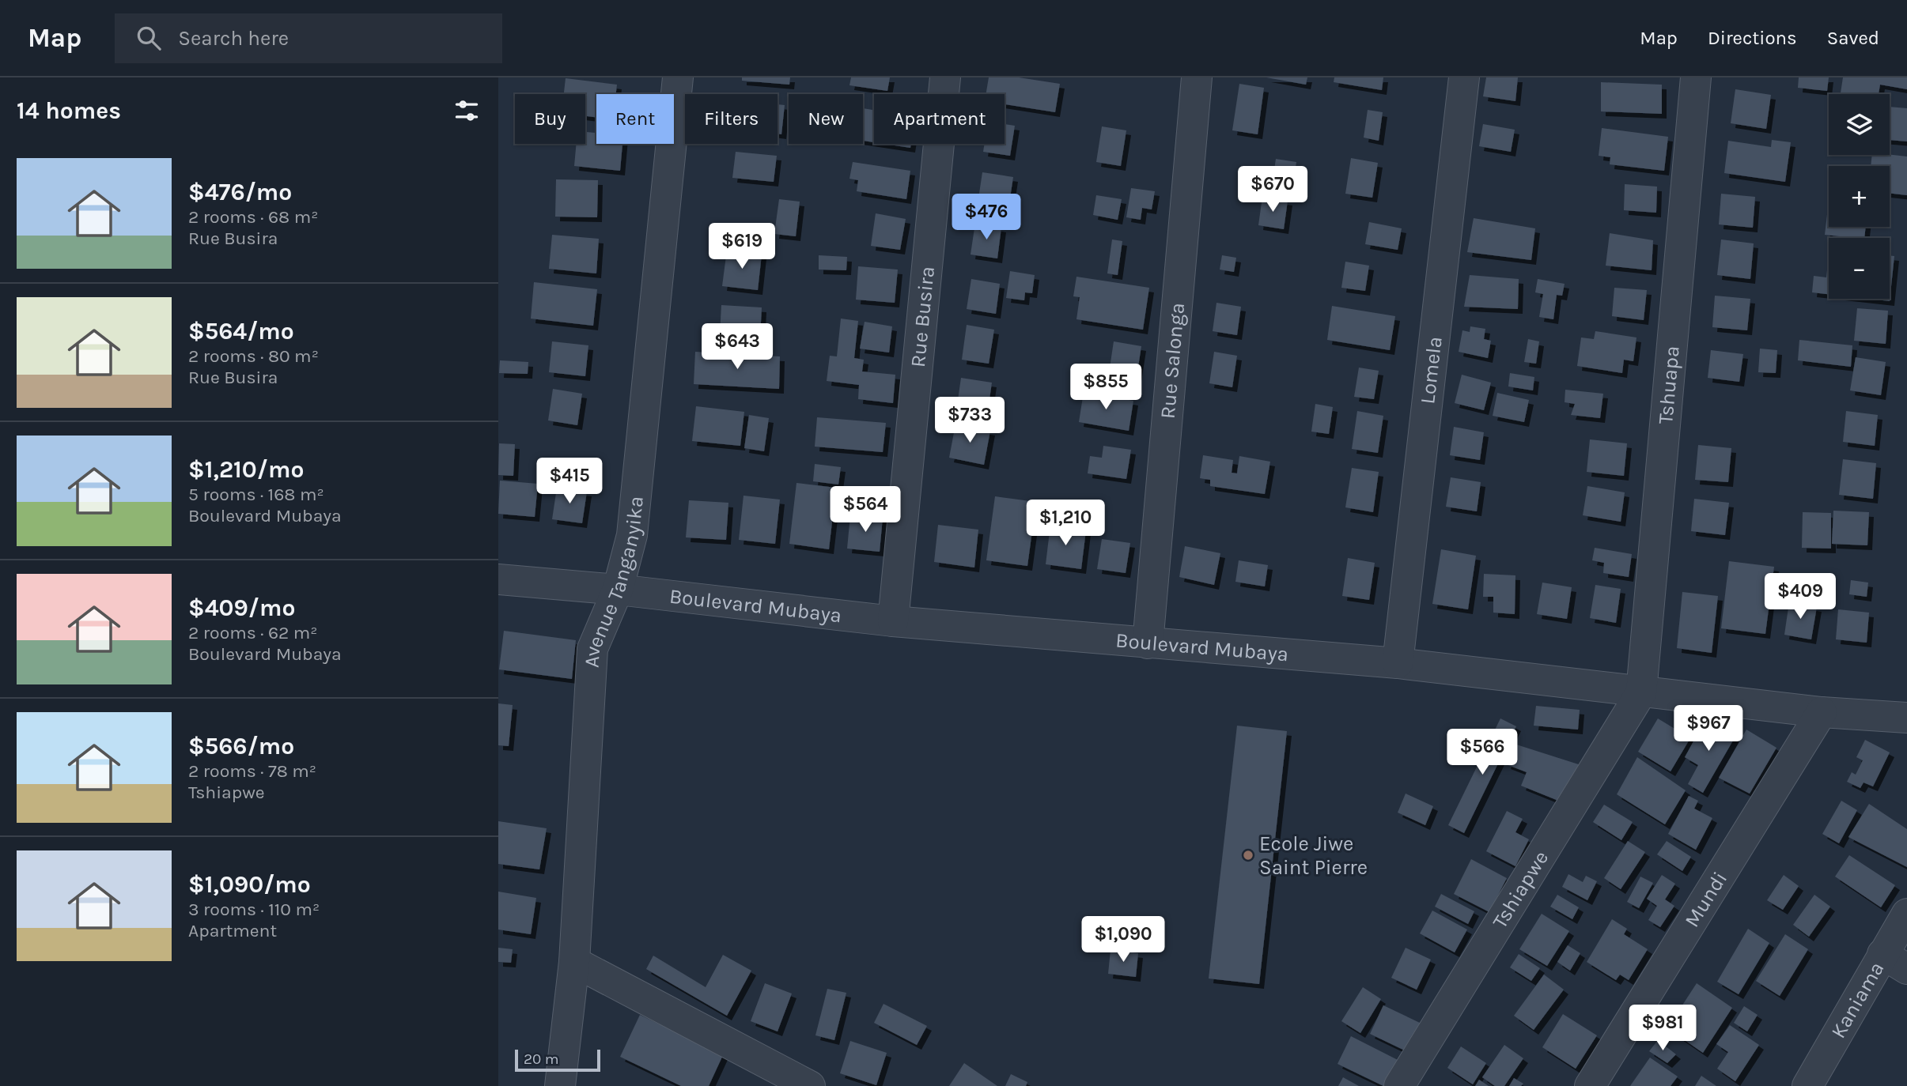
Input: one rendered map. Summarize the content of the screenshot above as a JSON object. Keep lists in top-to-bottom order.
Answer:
{
  "streets": {
    "street": [
      "Rue Busira",
      "Rue Salonga",
      "Lomela",
      "Tshuapa",
      "Avenue Tanganyika",
      "Boulevard Mubaya",
      "Tshiapwe",
      "Mundi",
      "Kaniama"
    ]
  },
  "crossings": [
    ["Rue Busira", "Boulevard Mubaya"],
    ["Rue Salonga", "Boulevard Mubaya"],
    ["Lomela", "Boulevard Mubaya"],
    ["Tshuapa", "Boulevard Mubaya"],
    ["Tshuapa", "Tshiapwe"],
    ["Avenue Tanganyika", "Boulevard Mubaya"],
    ["Boulevard Mubaya", "Tshiapwe"],
    ["Boulevard Mubaya", "Mundi"]
  ],
  "places": ["Ecole Jiwe Saint Pierre"],
  "scale_bar": "20 m",
  "page": {
    "header": "Map",
    "search": "Search here",
    "nav": ["Map", "Directions", "Saved"],
    "heading": "14 homes",
    "map_buttons": ["+", "−"],
    "chip": [
      "Buy",
      "Rent",
      "Filters",
      "New",
      "Apartment"
    ],
    "list": [
      {
        "name": "$476/mo",
        "note": "2 rooms · 68 m² · Rue Busira"
      },
      {
        "name": "$564/mo",
        "note": "2 rooms · 80 m² · Rue Busira"
      },
      {
        "name": "$1,210/mo",
        "note": "5 rooms · 168 m² · Boulevard Mubaya"
      },
      {
        "name": "$409/mo",
        "note": "2 rooms · 62 m² · Boulevard Mubaya"
      },
      {
        "name": "$566/mo",
        "note": "2 rooms · 78 m² · Tshiapwe"
      },
      {
        "name": "$1,090/mo",
        "note": "3 rooms · 110 m² · Apartment"
      }
    ],
    "price": [
      "$670",
      "$476",
      "$619",
      "$643",
      "$855",
      "$733",
      "$415",
      "$564",
      "$1,210",
      "$409",
      "$967",
      "$566",
      "$1,090",
      "$981"
    ],
    "scale": "20 m"
  }
}
